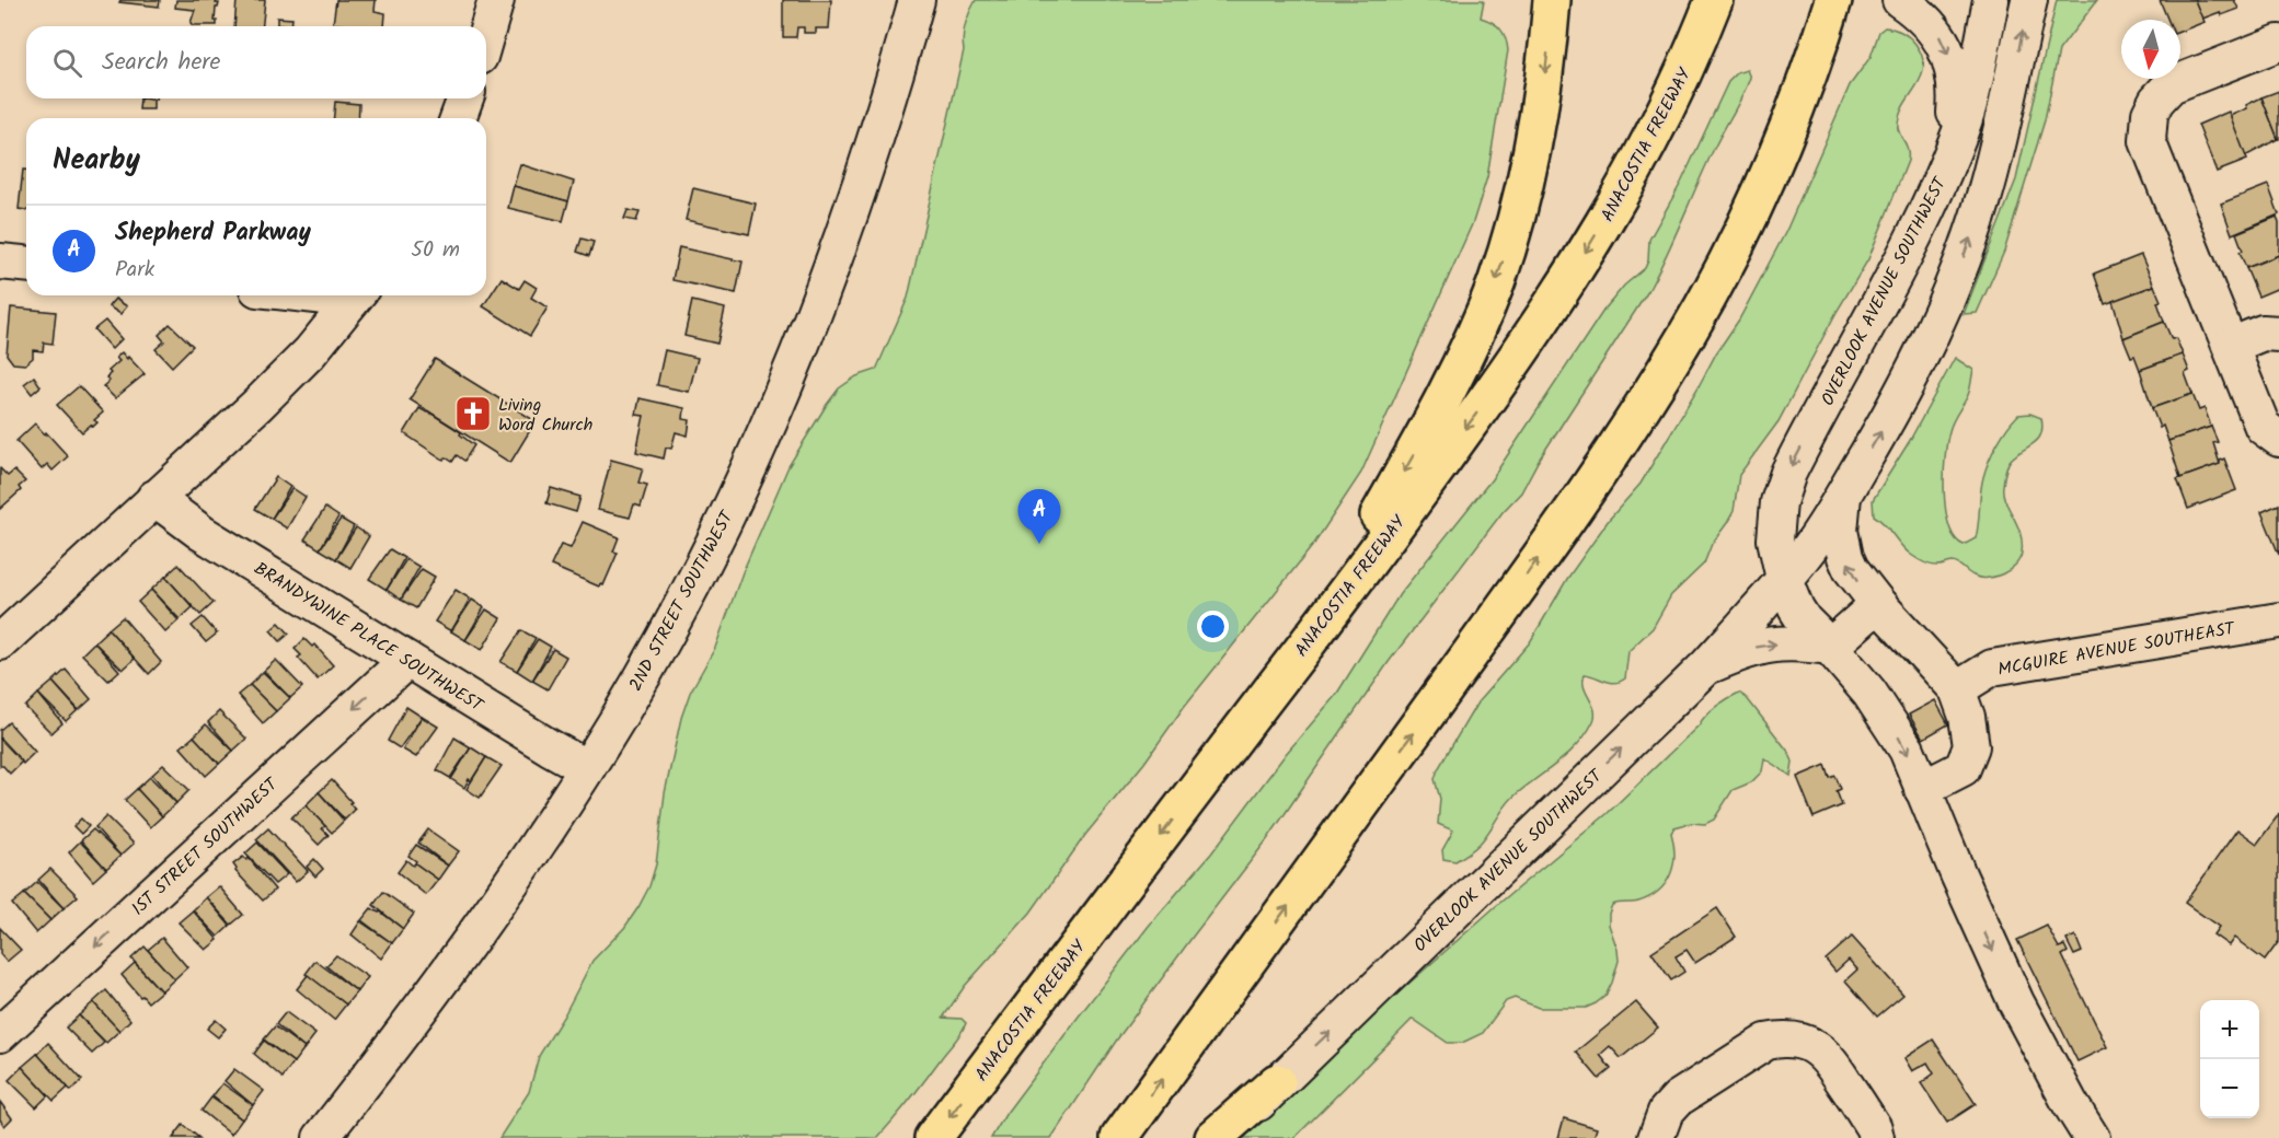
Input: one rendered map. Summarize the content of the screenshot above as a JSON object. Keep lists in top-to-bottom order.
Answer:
{
  "streets": {
    "highway": ["ANACOSTIA FREEWAY"],
    "street": [
      "OVERLOOK AVENUE SOUTHWEST",
      "2ND STREET SOUTHWEST",
      "BRANDYWINE PLACE SOUTHWEST",
      "MCGUIRE AVENUE SOUTHEAST",
      "1ST STREET SOUTHWEST"
    ]
  },
  "crossings": [
    ["2ND STREET SOUTHWEST", "BRANDYWINE PLACE SOUTHWEST"],
    ["BRANDYWINE PLACE SOUTHWEST", "1ST STREET SOUTHWEST"]
  ],
  "places": {
    "church": ["Living Word Church"]
  },
  "north": "bottom",
  "page": {
    "search": "Search here",
    "heading": "Nearby",
    "list": [
      {
        "mark": "A",
        "name": "Shepherd Parkway",
        "note": "Park",
        "value": "50 m"
      }
    ],
    "pins": "A",
    "map_buttons": ["+", "−"]
  }
}
